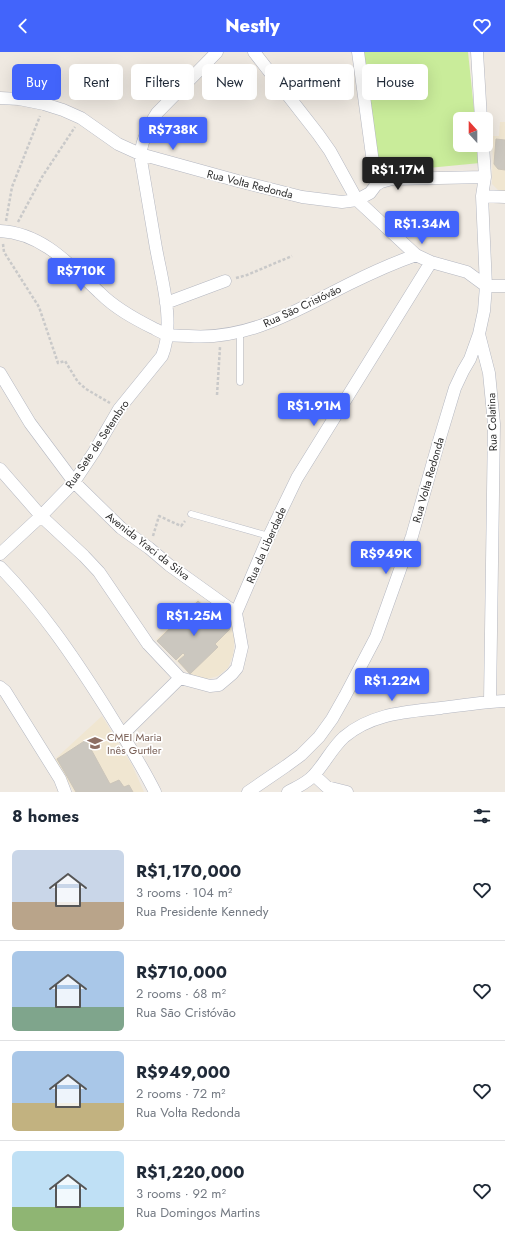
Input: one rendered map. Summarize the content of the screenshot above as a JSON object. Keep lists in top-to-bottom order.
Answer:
{
  "streets": {
    "street": [
      "Rua Volta Redonda",
      "Rua São Cristóvão",
      "Rua Colatina",
      "Rua Sete de Setembro",
      "Rua da Liberdade",
      "Avenida Yraci da Silva"
    ]
  },
  "crossings": [
    ["Rua Volta Redonda", "Rua Colatina"],
    ["Rua Volta Redonda", "Rua Sete de Setembro"],
    ["Rua São Cristóvão", "Rua Sete de Setembro"],
    ["Rua Sete de Setembro", "Avenida Yraci da Silva"],
    ["Rua da Liberdade", "Avenida Yraci da Silva"]
  ],
  "places": {
    "school or university": ["CMEI Maria Inês Gurtler"]
  },
  "north": "top",
  "page": {
    "header": "Nestly",
    "chip": [
      "Buy",
      "Rent",
      "Filters",
      "New",
      "Apartment",
      "House"
    ],
    "price": [
      "R$738K",
      "R$1.17M",
      "R$1.34M",
      "R$710K",
      "R$1.91M",
      "R$949K",
      "R$1.25M",
      "R$1.22M"
    ],
    "heading": "8 homes",
    "list": [
      {
        "name": "R$1,170,000",
        "note": "3 rooms · 104 m² · Rua Presidente Kennedy"
      },
      {
        "name": "R$710,000",
        "note": "2 rooms · 68 m² · Rua São Cristóvão"
      },
      {
        "name": "R$949,000",
        "note": "2 rooms · 72 m² · Rua Volta Redonda"
      },
      {
        "name": "R$1,220,000",
        "note": "3 rooms · 92 m² · Rua Domingos Martins"
      }
    ]
  }
}
